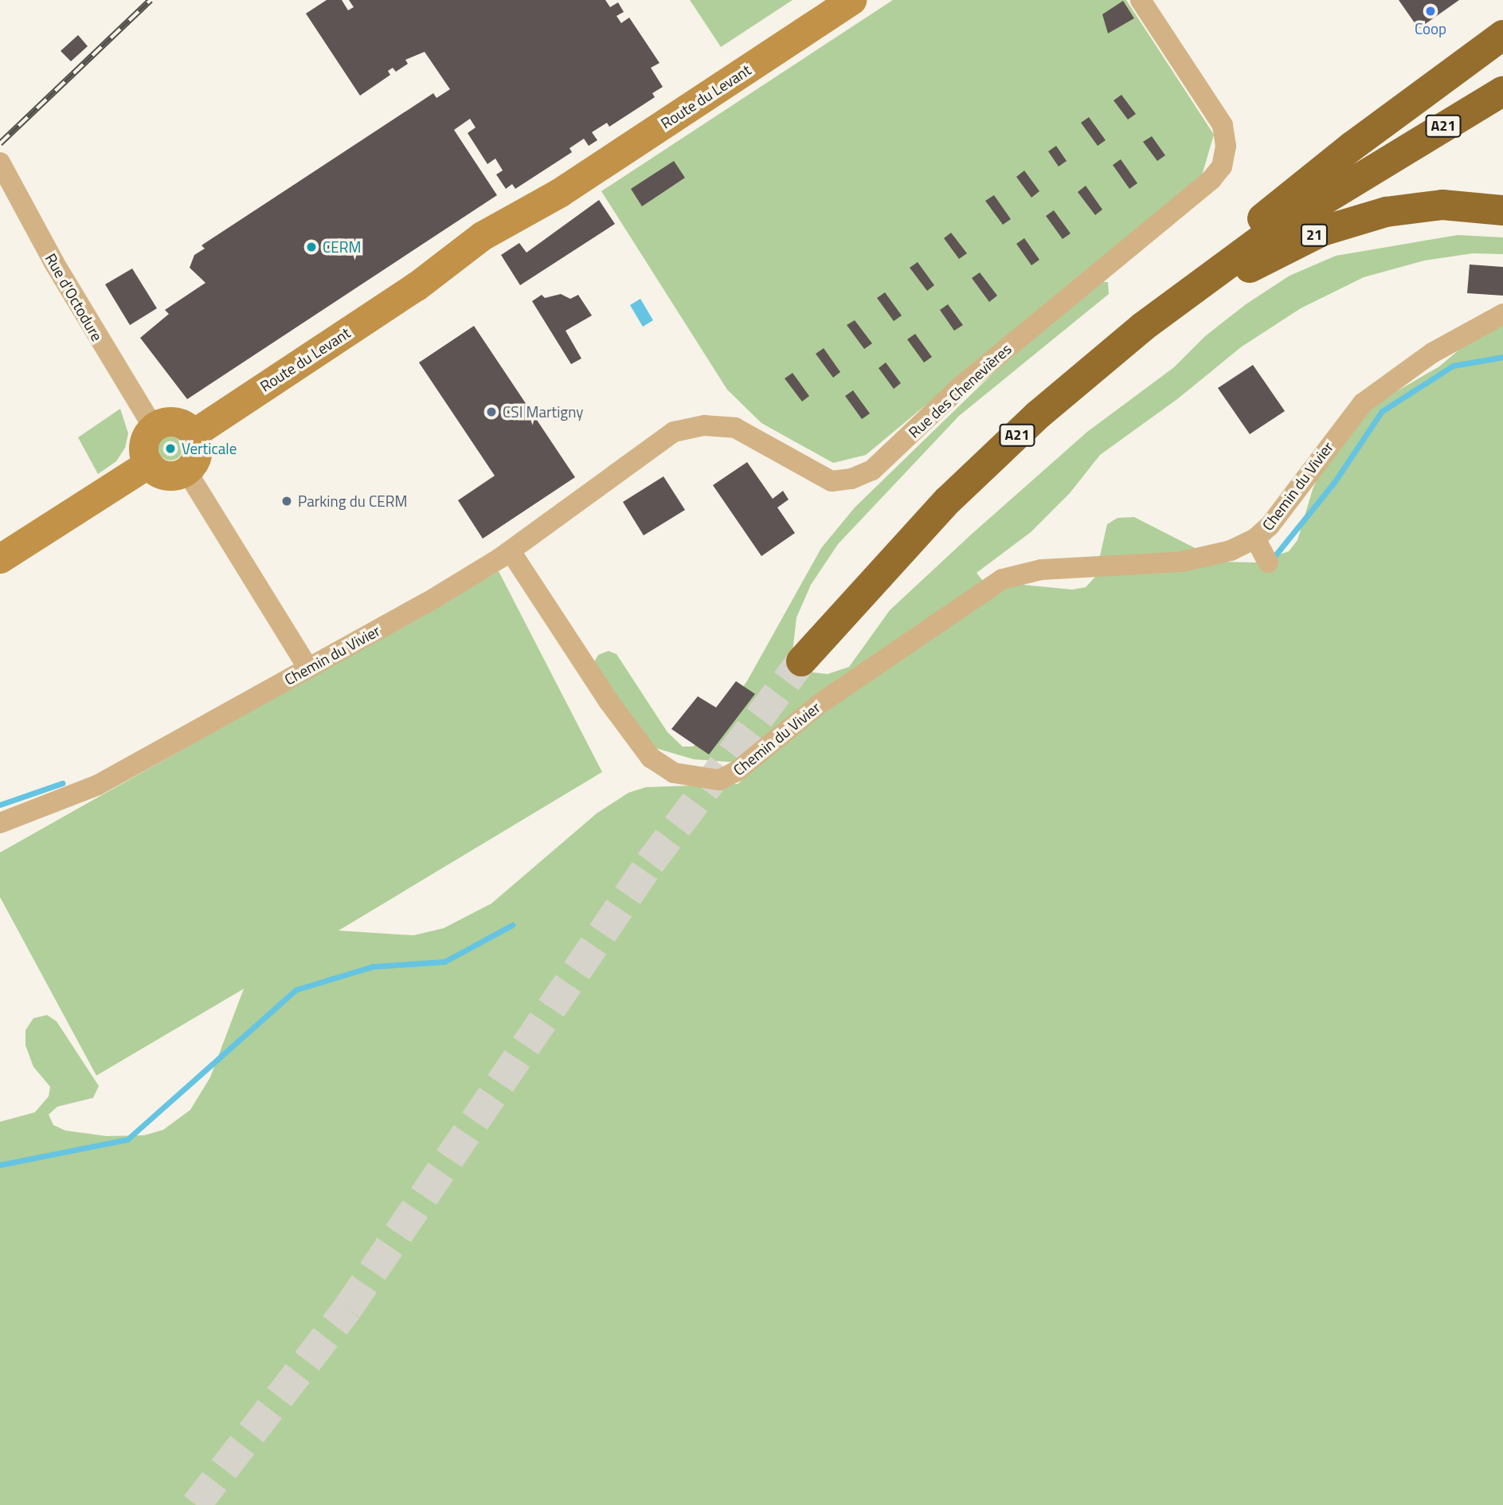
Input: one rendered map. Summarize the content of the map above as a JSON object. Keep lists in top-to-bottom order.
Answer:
{
  "streets": {
    "highway": ["A21", "21"],
    "street": [
      "Route du Levant",
      "Rue d'Octodure",
      "Rue des Chenevières",
      "Chemin du Vivier"
    ]
  },
  "crossings": [
    ["Route du Levant", "Rue d'Octodure"],
    ["A21", "21"],
    ["Rue des Chenevières", "Chemin du Vivier"]
  ],
  "places": [
    "Coop",
    "CERM",
    "CSI Martigny",
    "Verticale",
    "Parking du CERM"
  ]
}
